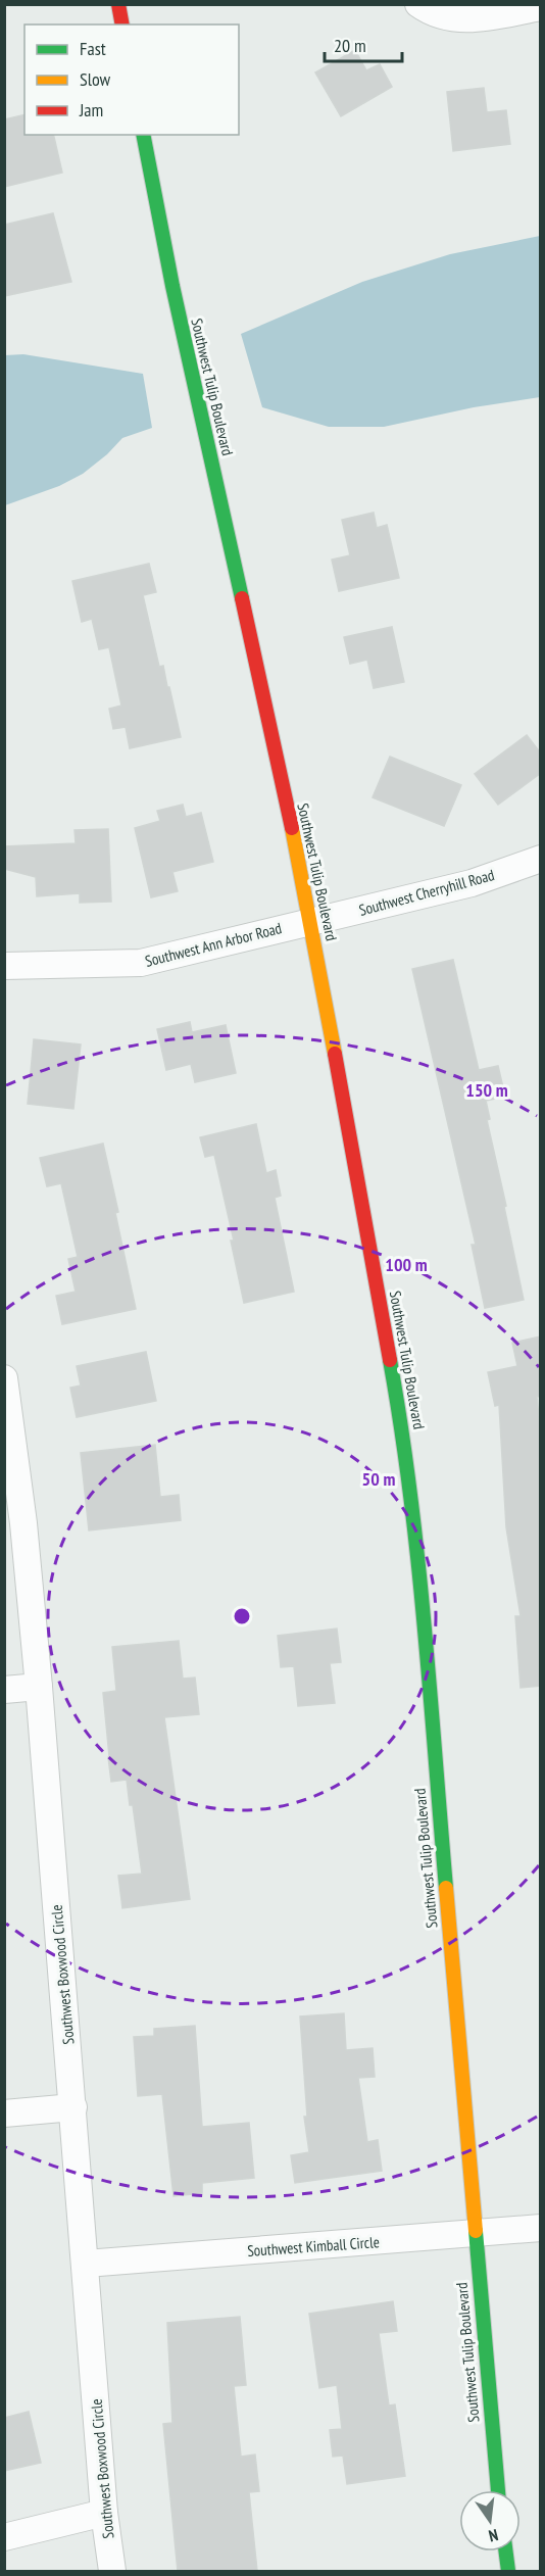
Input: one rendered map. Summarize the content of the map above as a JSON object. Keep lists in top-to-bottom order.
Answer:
{
  "streets": {
    "street": [
      "Southwest Tulip Boulevard",
      "Southwest Cherryhill Road",
      "Southwest Ann Arbor Road",
      "Southwest Boxwood Circle",
      "Southwest Kimball Circle"
    ]
  },
  "crossings": [
    ["Southwest Tulip Boulevard", "Southwest Cherryhill Road"],
    ["Southwest Tulip Boulevard", "Southwest Ann Arbor Road"],
    ["Southwest Tulip Boulevard", "Southwest Kimball Circle"],
    ["Southwest Cherryhill Road", "Southwest Ann Arbor Road"],
    ["Southwest Boxwood Circle", "Southwest Kimball Circle"]
  ],
  "legend": ["Fast", "Slow", "Jam"],
  "scale_bar": "20 m",
  "north": "bottom",
  "rings": ["150 m", "100 m", "50 m"]
}
